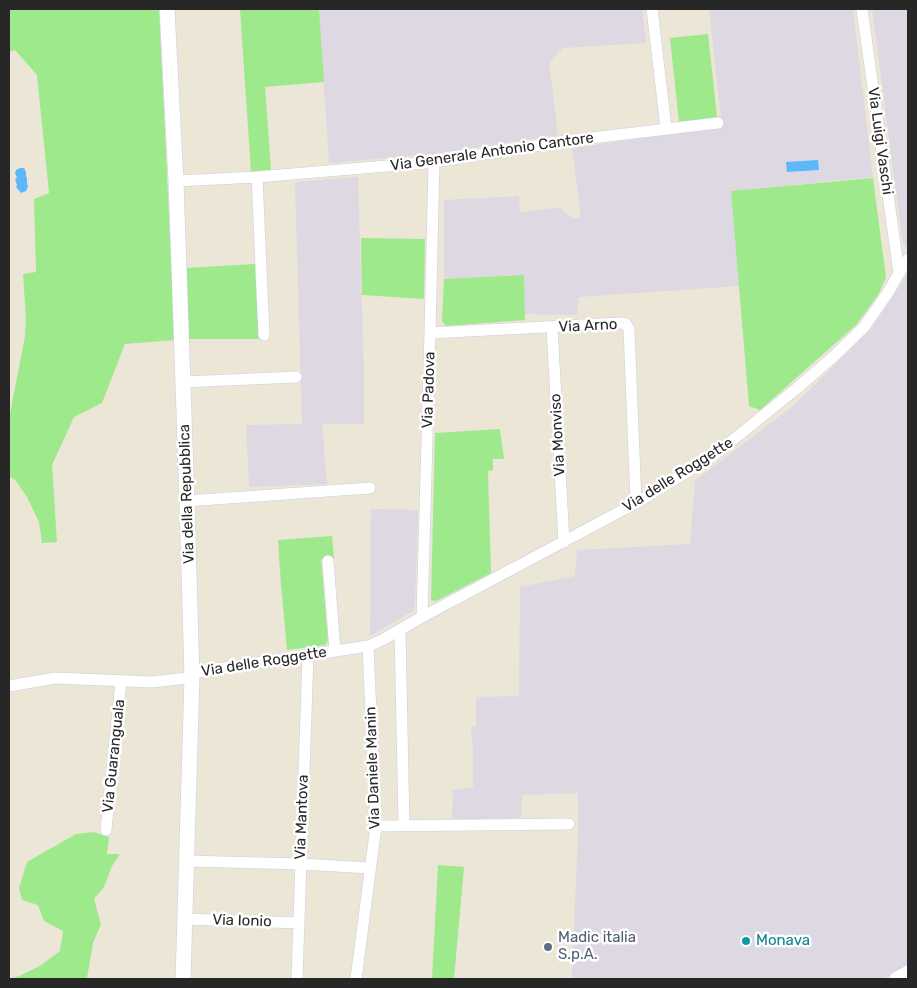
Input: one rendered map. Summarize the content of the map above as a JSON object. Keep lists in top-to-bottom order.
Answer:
{
  "streets": {
    "street": [
      "Via Luigi Vaschi",
      "Via Generale Antonio Cantore",
      "Via Arno",
      "Via Padova",
      "Via Monviso",
      "Via delle Roggette",
      "Via della Repubblica",
      "Via Guaranguala",
      "Via Daniele Manin",
      "Via Mantova",
      "Via Ionio"
    ]
  },
  "crossings": [
    ["Via Luigi Vaschi", "Via delle Roggette"],
    ["Via Generale Antonio Cantore", "Via Padova"],
    ["Via Generale Antonio Cantore", "Via della Repubblica"],
    ["Via Arno", "Via Padova"],
    ["Via Arno", "Via Monviso"],
    ["Via Arno", "Via delle Roggette"],
    ["Via Padova", "Via delle Roggette"],
    ["Via Monviso", "Via delle Roggette"],
    ["Via delle Roggette", "Via della Repubblica"],
    ["Via delle Roggette", "Via Guaranguala"],
    ["Via delle Roggette", "Via Daniele Manin"],
    ["Via delle Roggette", "Via Mantova"],
    ["Via della Repubblica", "Via Guaranguala"],
    ["Via della Repubblica", "Via Ionio"],
    ["Via Mantova", "Via Ionio"]
  ],
  "places": ["Monava", "Madic italia S.p.A."]
}
